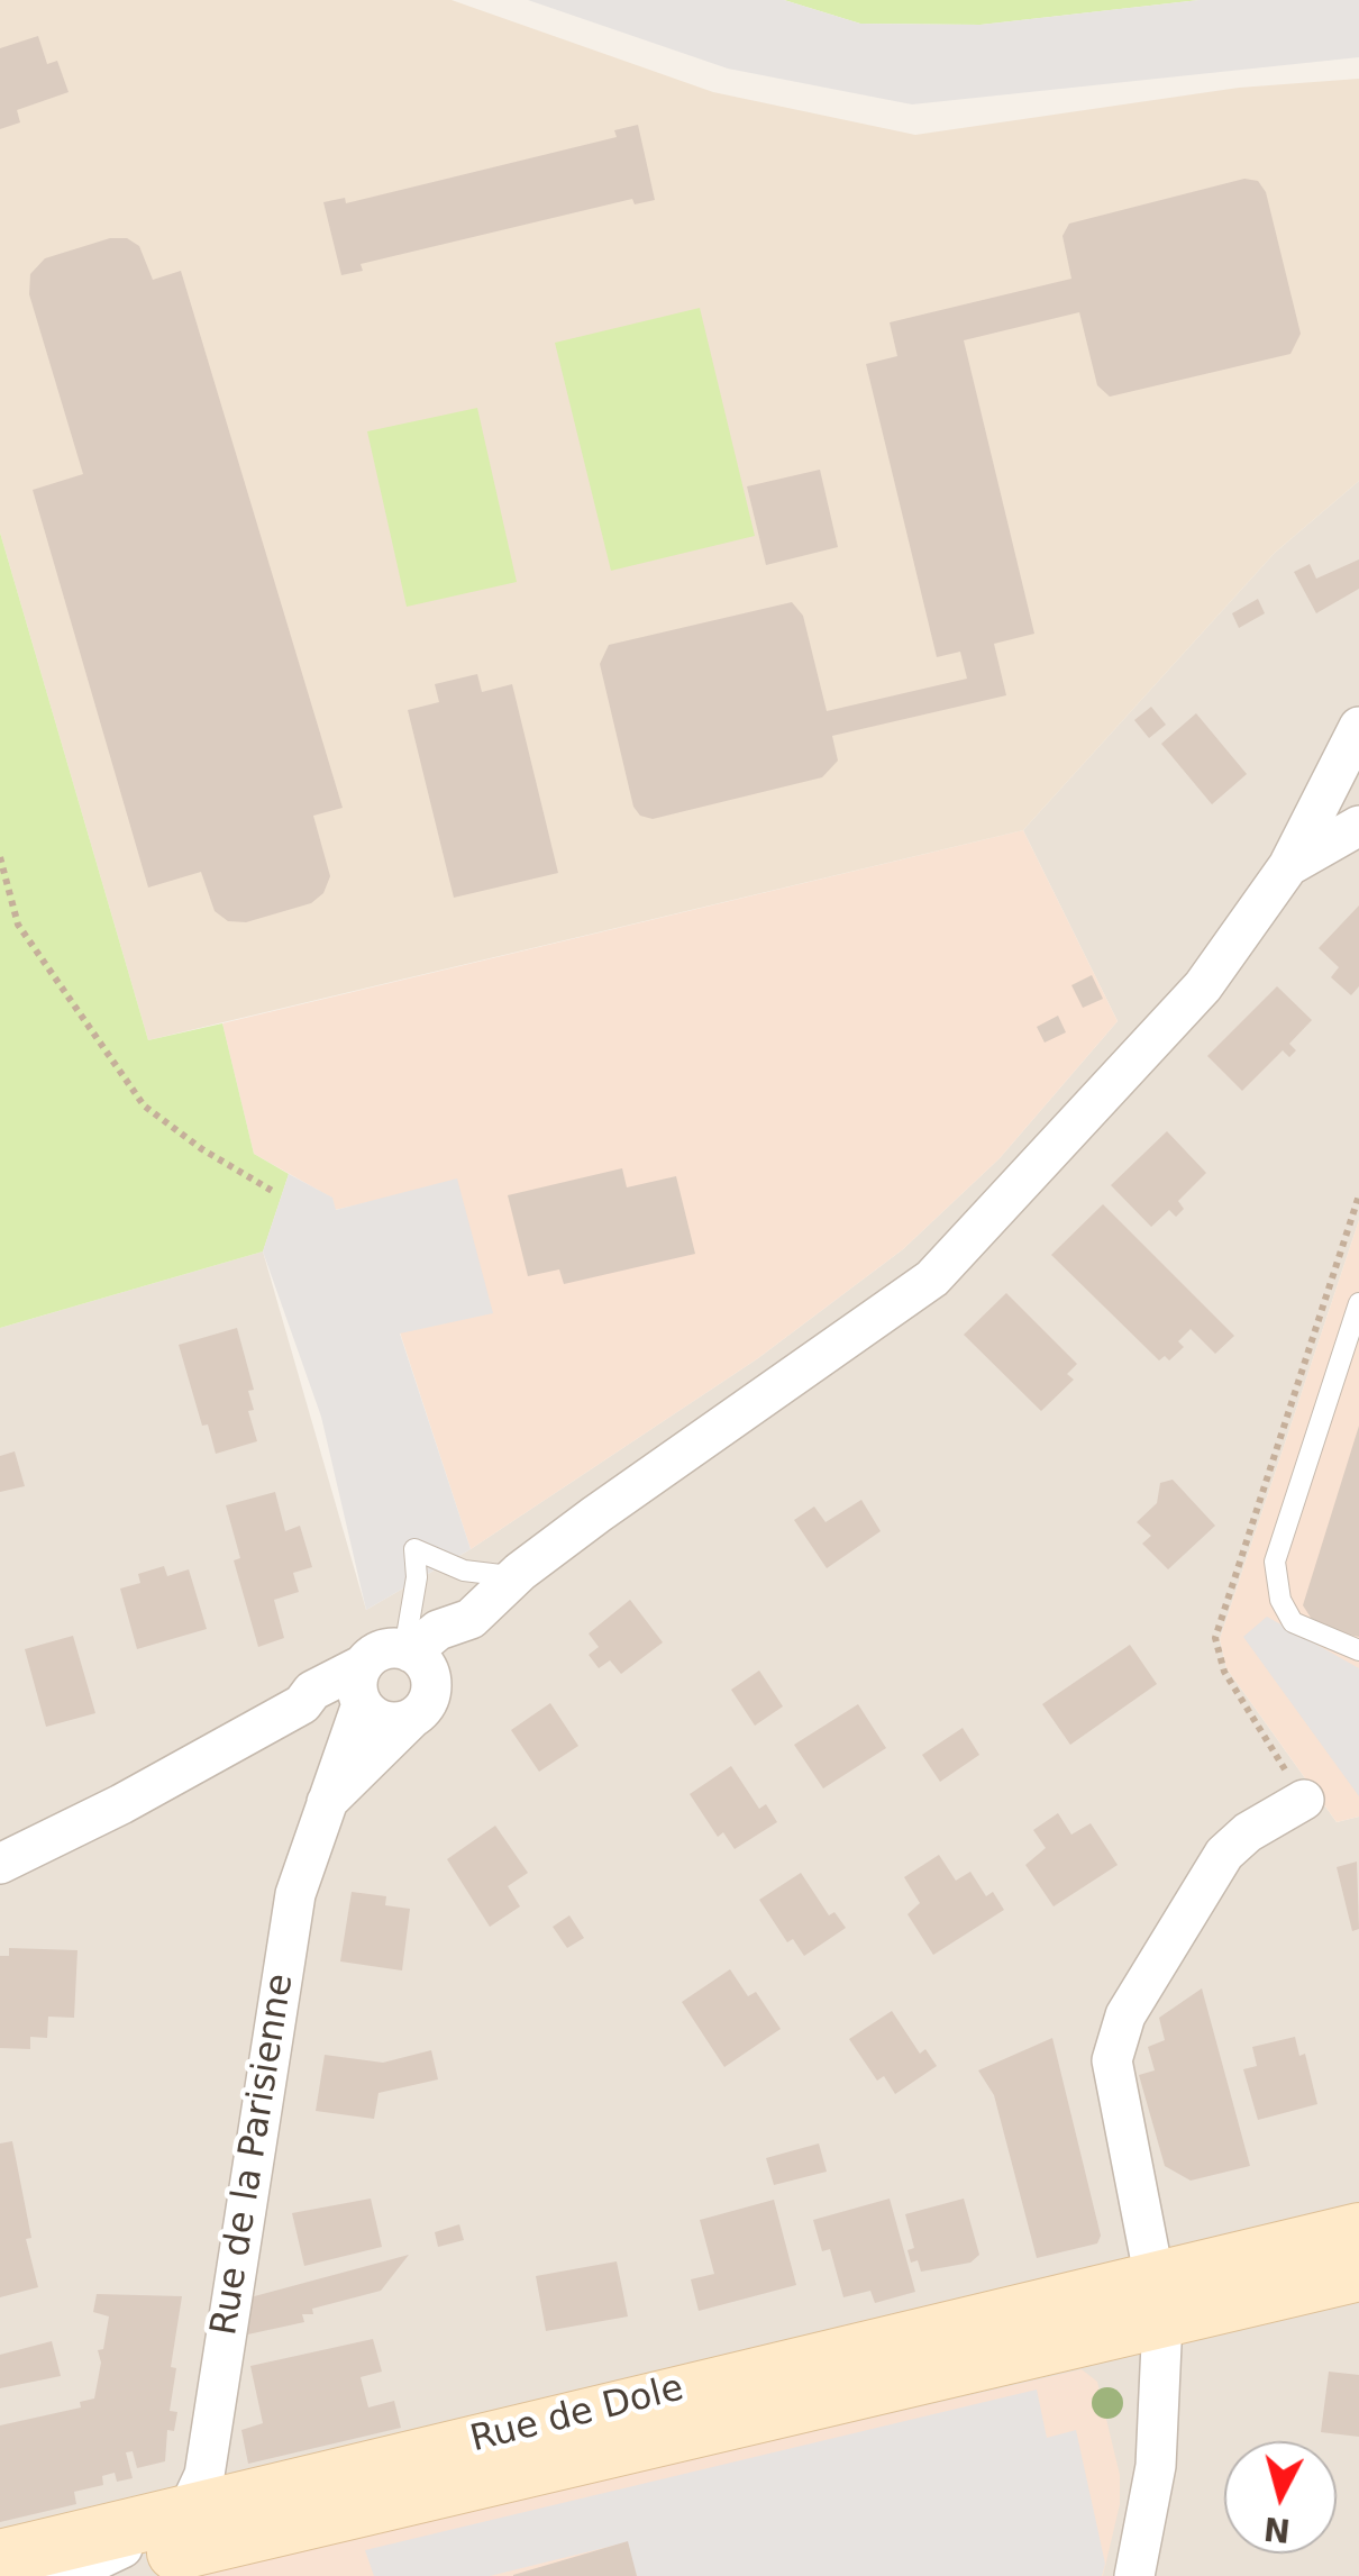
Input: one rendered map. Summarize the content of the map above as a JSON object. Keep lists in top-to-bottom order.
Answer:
{
  "streets": {
    "main road": ["Rue de Dole"],
    "street": ["Rue de la Parisienne"]
  },
  "crossings": [
    ["Rue de la Parisienne", "Rue de Dole"]
  ],
  "north": "bottom"
}
